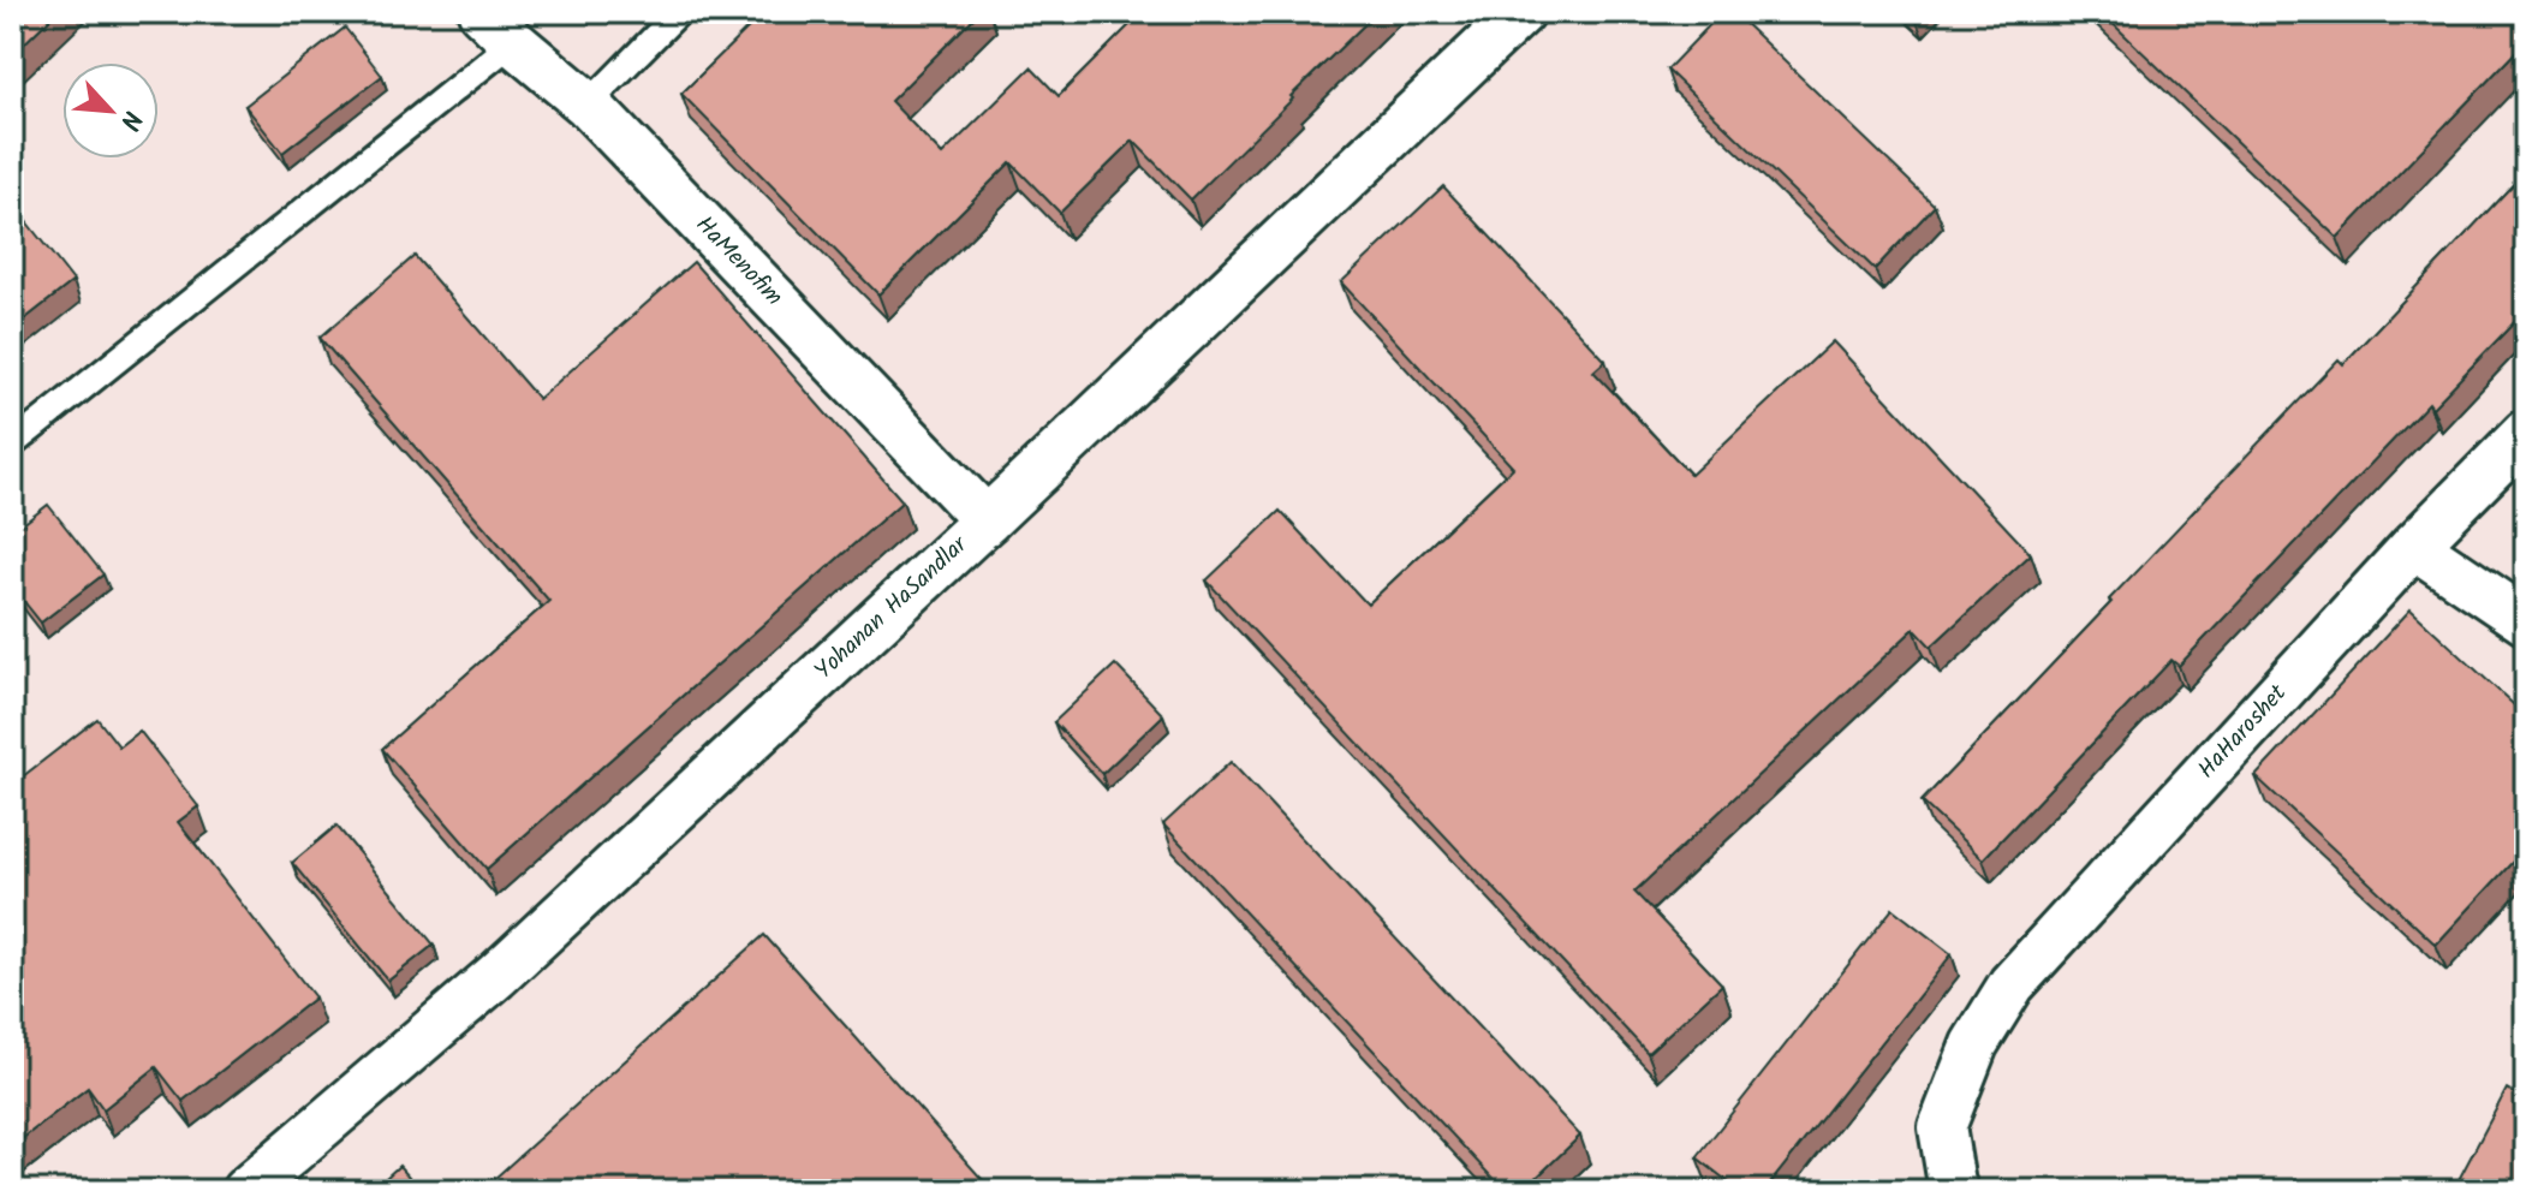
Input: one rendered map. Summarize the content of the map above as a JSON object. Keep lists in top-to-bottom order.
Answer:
{
  "streets": {
    "street": ["HaMenofim", "Yohanan HaSandlar", "HaHaroshet"]
  },
  "crossings": [
    ["HaMenofim", "Yohanan HaSandlar"]
  ],
  "north": "bottom right"
}
